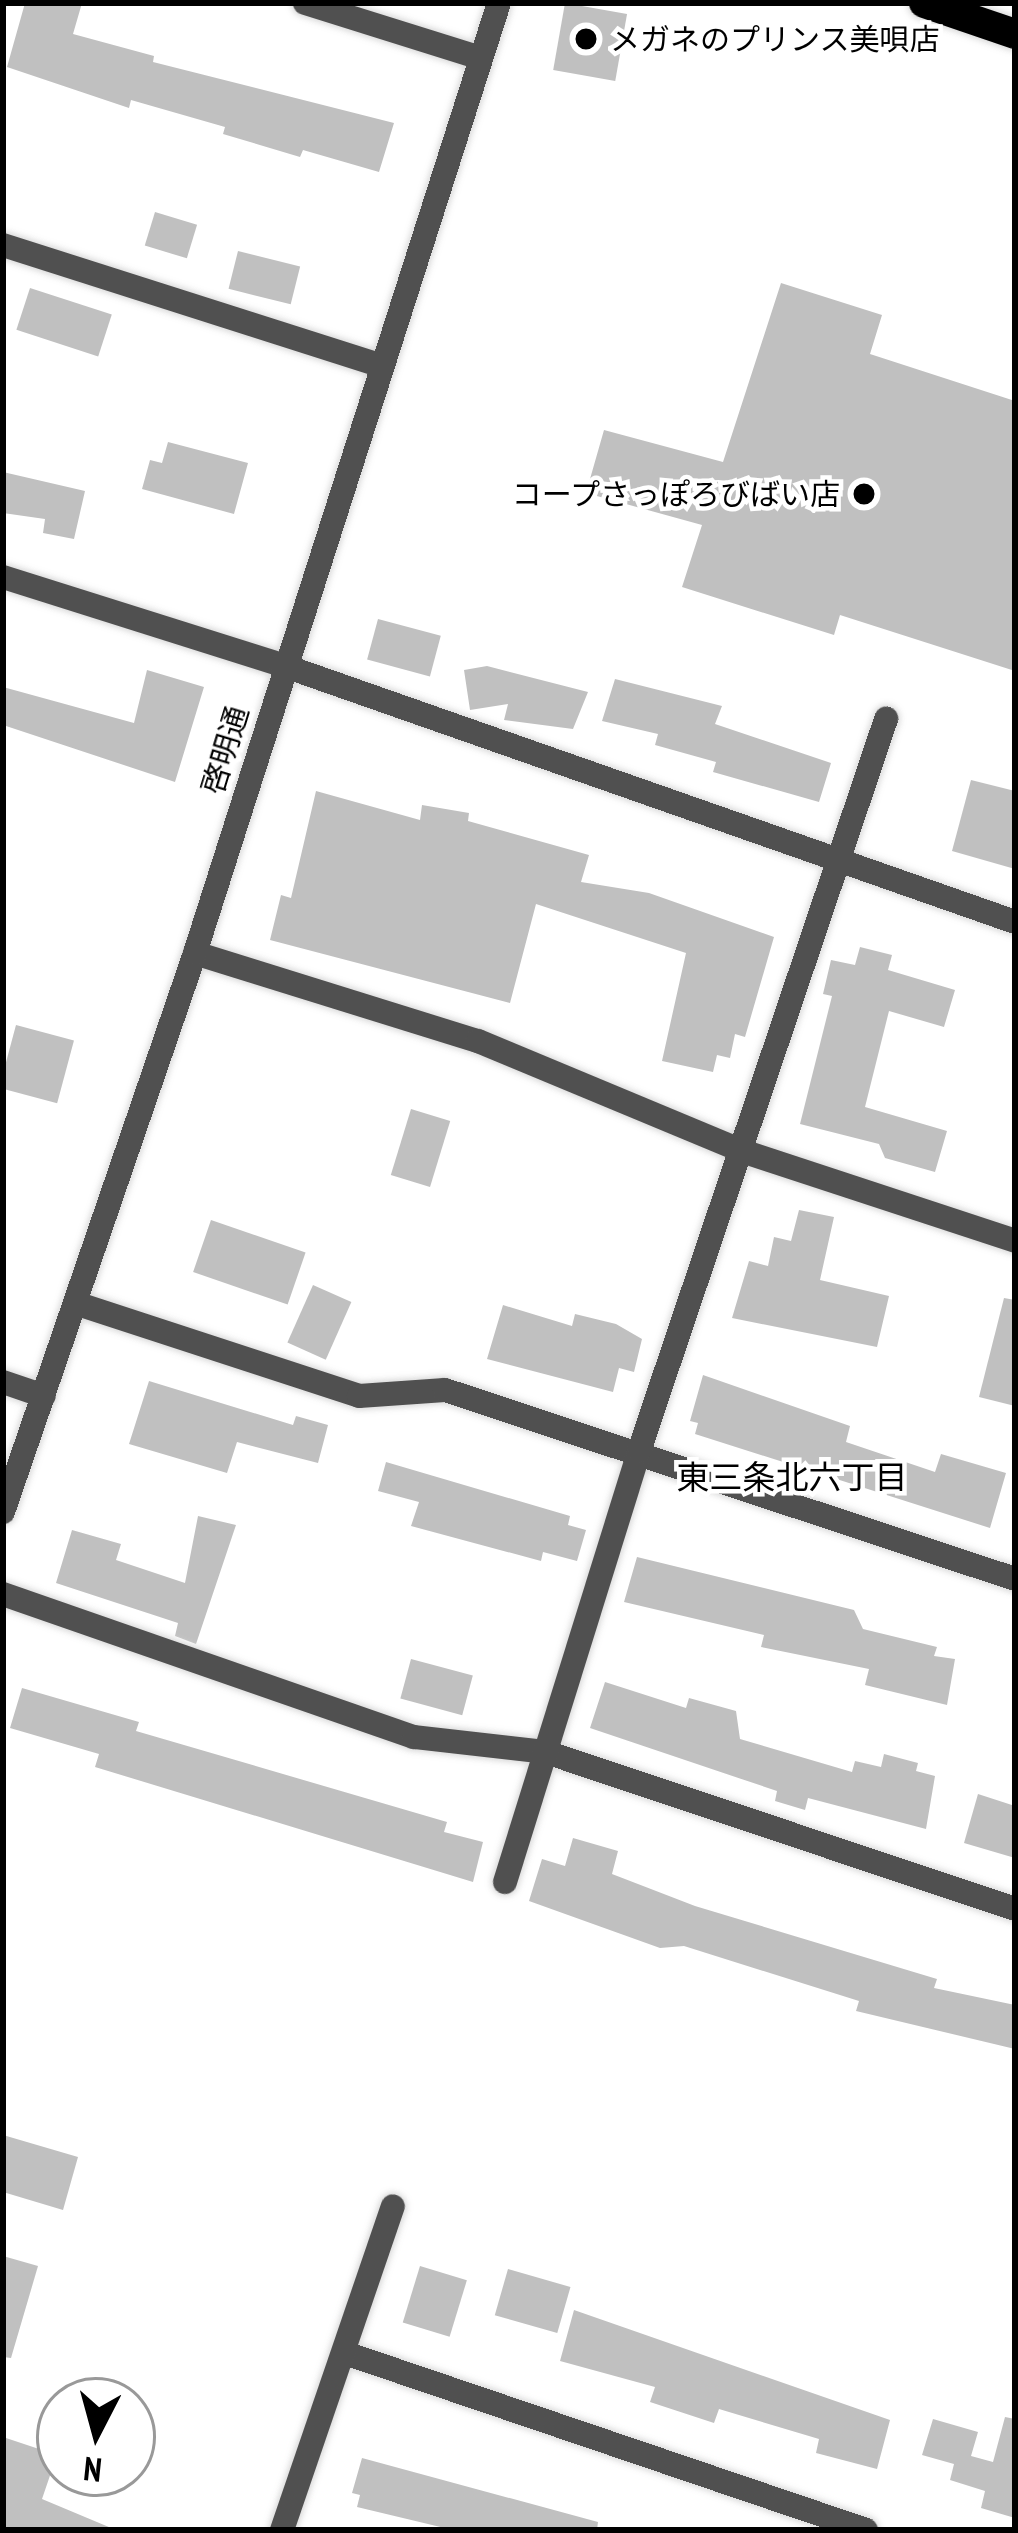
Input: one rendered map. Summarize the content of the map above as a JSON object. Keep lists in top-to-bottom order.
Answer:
{
  "streets": {
    "street": ["啓明通"]
  },
  "districts": ["東三条北六丁目"],
  "places": ["メガネのプリンス美唄店", "コープさっぽろびばい店"],
  "north": "bottom"
}
